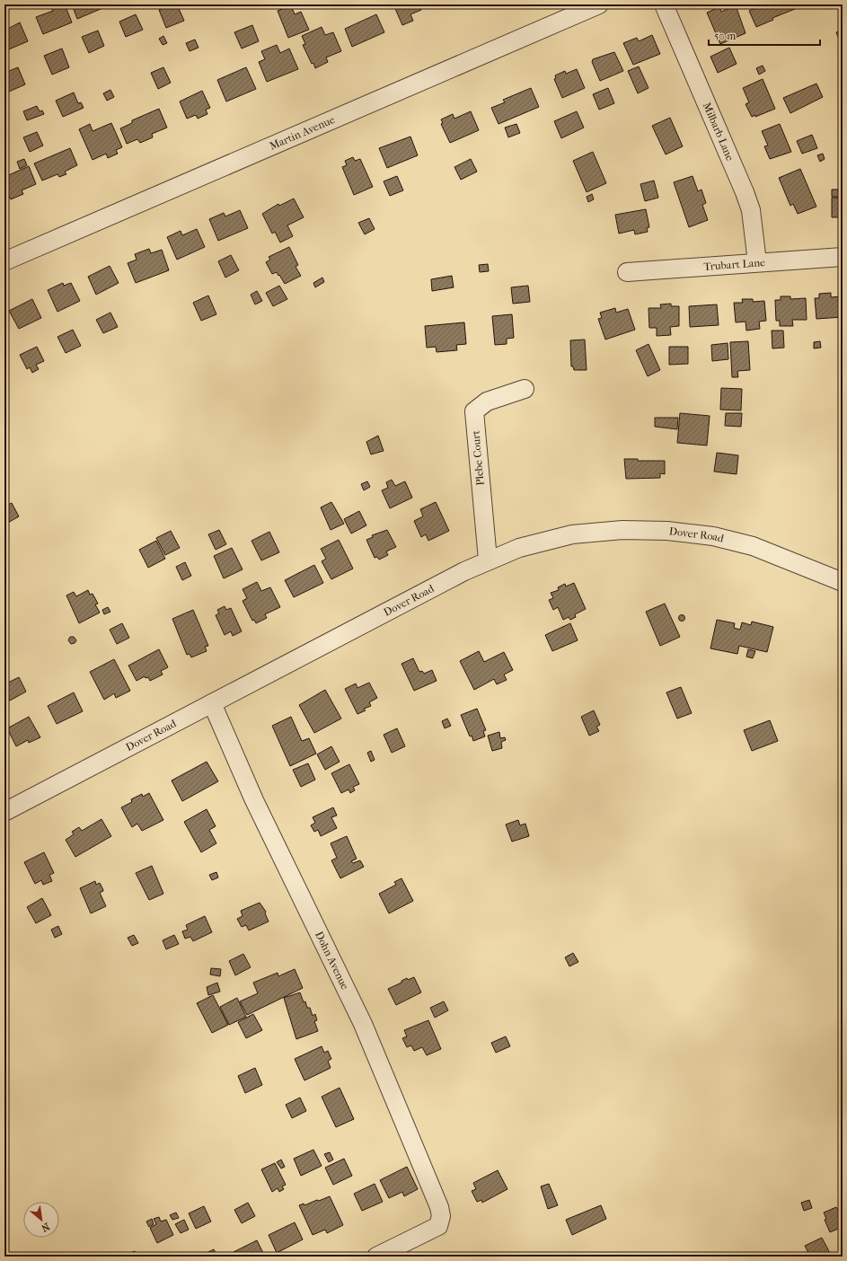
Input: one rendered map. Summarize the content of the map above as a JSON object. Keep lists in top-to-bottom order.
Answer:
{
  "streets": {
    "street": [
      "Milbarb Lane",
      "Martin Avenue",
      "Trubart Lane",
      "Plebe Court",
      "Dover Road",
      "Dohn Avenue"
    ]
  },
  "crossings": [
    ["Milbarb Lane", "Trubart Lane"],
    ["Plebe Court", "Dover Road"],
    ["Dover Road", "Dohn Avenue"]
  ],
  "scale_bar": "50 m",
  "north": "bottom right"
}
